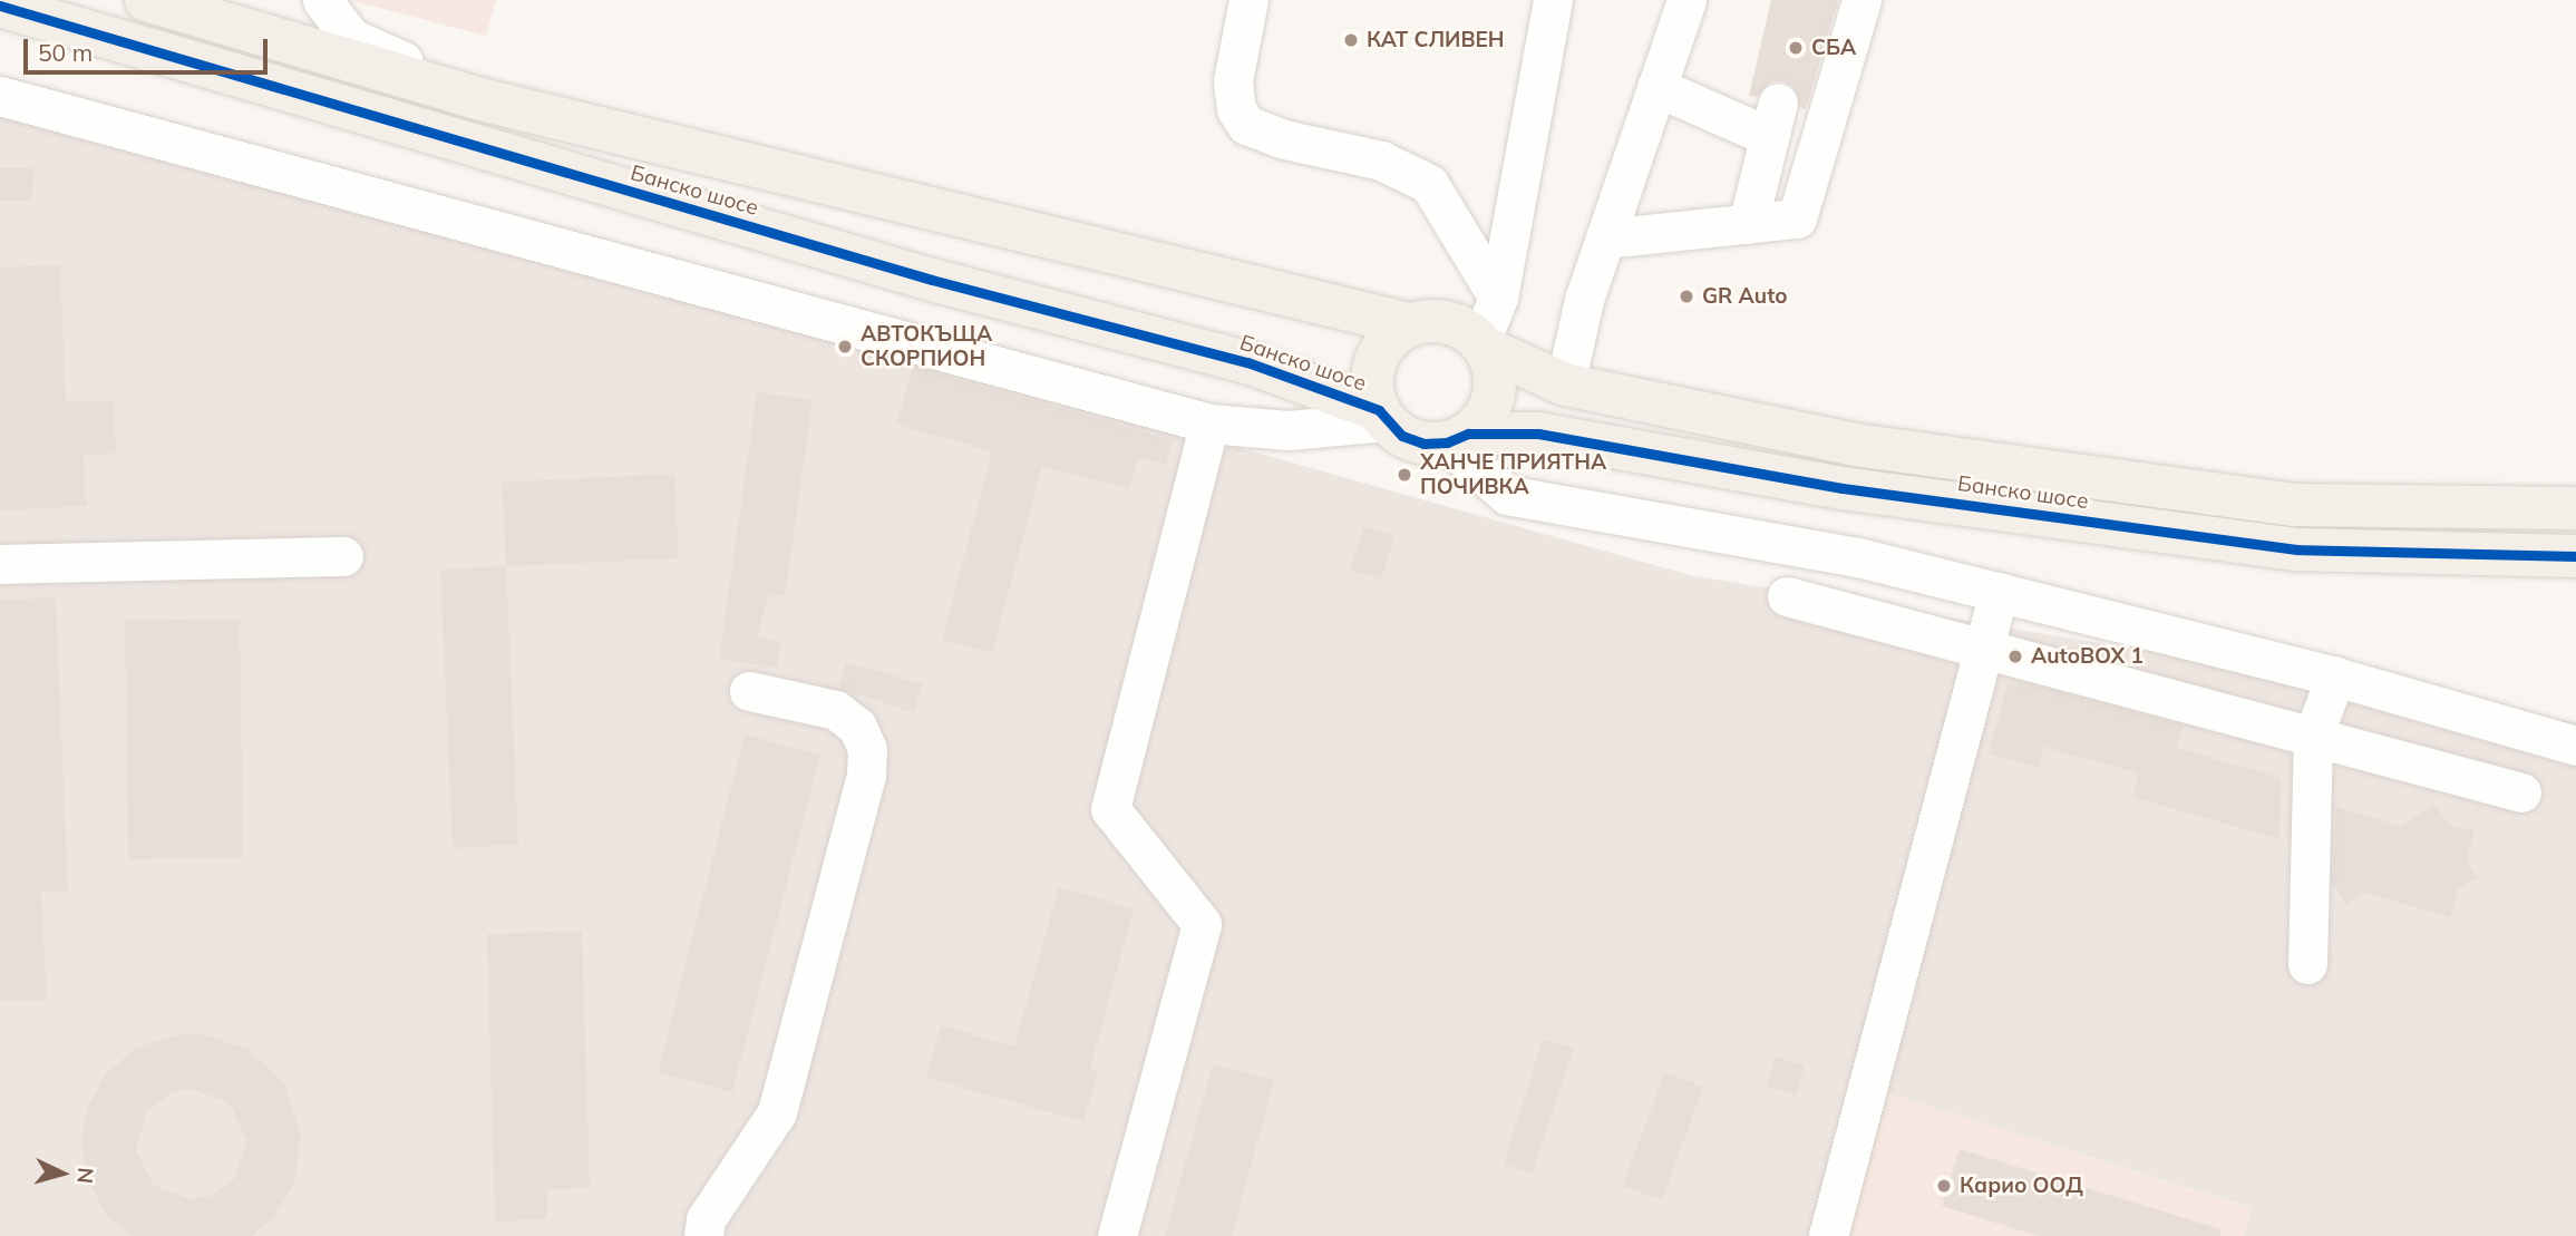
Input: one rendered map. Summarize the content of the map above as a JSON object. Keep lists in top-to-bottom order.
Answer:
{
  "streets": {
    "main road": ["Банско шосе"]
  },
  "places": [
    "КАТ СЛИВЕН",
    "СБА",
    "GR Auto",
    "АВТОКЪЩА СКОРПИОН",
    "ХАНЧЕ ПРИЯТНА ПОЧИВКА",
    "AutoBOX 1",
    "Карио ООД"
  ],
  "scale_bar": "50 m",
  "north": "right"
}
